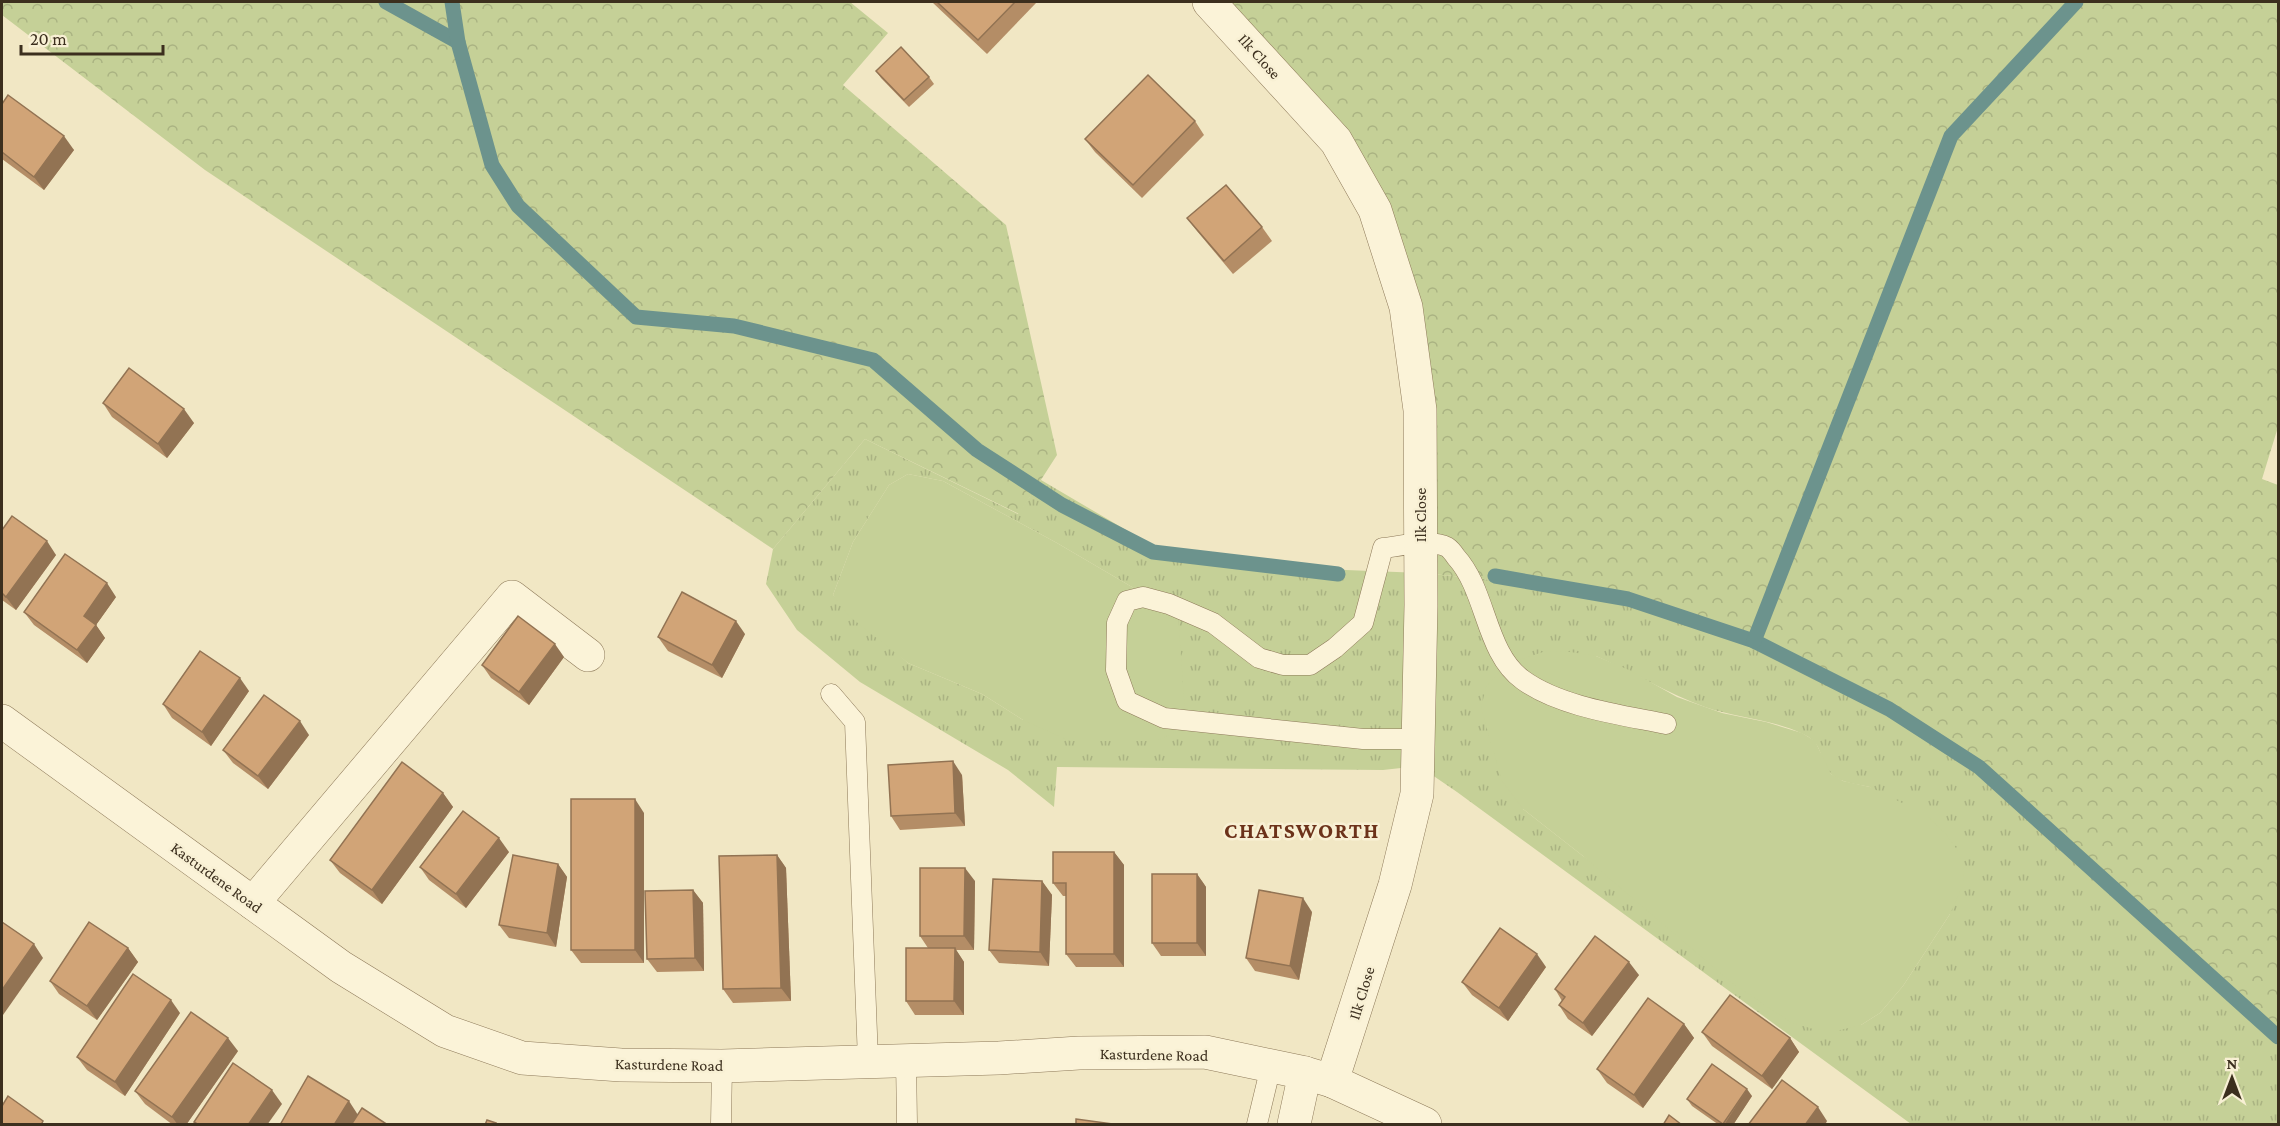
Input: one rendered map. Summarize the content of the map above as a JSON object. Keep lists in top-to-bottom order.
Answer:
{
  "streets": {
    "street": ["Ilk Close", "Kasturdene Road"]
  },
  "crossings": [
    ["Ilk Close", "Kasturdene Road"]
  ],
  "districts": ["CHATSWORTH"],
  "scale_bar": "20 m",
  "north": "top"
}
